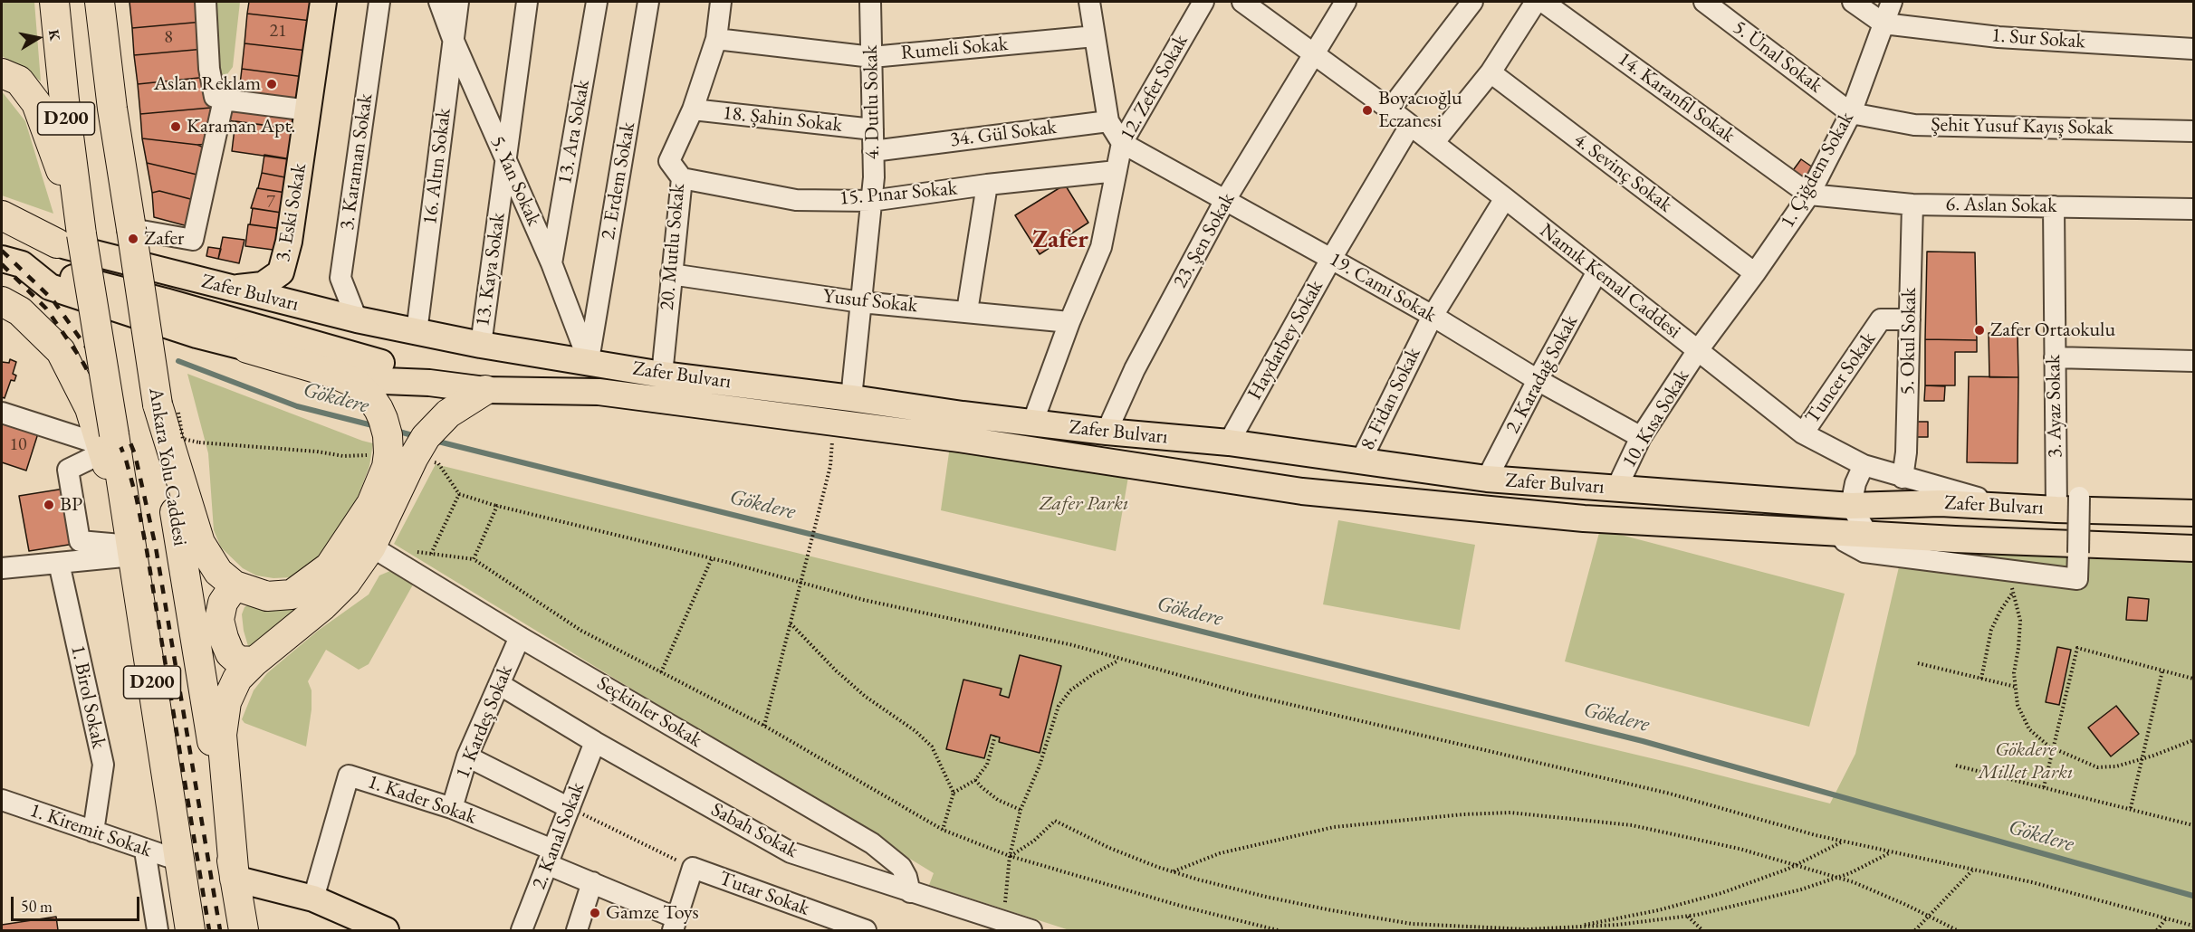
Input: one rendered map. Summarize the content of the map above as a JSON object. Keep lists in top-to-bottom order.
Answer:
{
  "streets": {
    "highway": ["D200", "Ankara Yolu Caddesi"],
    "main road": ["3. Eski Sokak", "Zafer Bulvarı"],
    "street": [
      "1. Sur Sokak",
      "Rumeli Sokak",
      "5. Ünal Sokak",
      "12. Zefer Sokak",
      "14. Karanfil Sokak",
      "4. Dutlu Sokak",
      "18. Şahin Sokak",
      "Şehit Yusuf Kayış Sokak",
      "13. Ara Sokak",
      "34. Gül Sokak",
      "3. Karaman Sokak",
      "16. Altın Sokak",
      "1. Çiğdem Sokak",
      "4. Sevinç Sokak",
      "5. Yan Sokak",
      "2. Erdem Sokak",
      "15. Pınar Sokak",
      "6. Aslan Sokak",
      "23. Şen Sokak",
      "20. Mutlu Sokak",
      "13. Kaya Sokak",
      "Namık Kemal Caddesi",
      "19. Cami Sokak",
      "Yusuf Sokak",
      "Haydarbey Sokak",
      "5. Okul Sokak",
      "2. Karadağ Sokak",
      "Tuncer Sokak",
      "8. Fidan Sokak",
      "3. Ayaz Sokak",
      "10. Kısa Sokak",
      "1. Birol Sokak",
      "Seçkinler Sokak",
      "1. Kardeş Sokak",
      "1. Kader Sokak",
      "1. Kiremit Sokak",
      "Sabah Sokak",
      "2. Kanal Sokak",
      "Tutar Sokak"
    ]
  },
  "crossings": [
    ["1. Sur Sokak", "1. Çiğdem Sokak"],
    ["Rumeli Sokak", "4. Dutlu Sokak"],
    ["Rumeli Sokak", "20. Mutlu Sokak"],
    ["5. Ünal Sokak", "Şehit Yusuf Kayış Sokak"],
    ["5. Ünal Sokak", "1. Çiğdem Sokak"],
    ["12. Zefer Sokak", "15. Pınar Sokak"],
    ["12. Zefer Sokak", "19. Cami Sokak"],
    ["12. Zefer Sokak", "Zafer Bulvarı"],
    ["12. Zefer Sokak", "Yusuf Sokak"],
    ["14. Karanfil Sokak", "1. Çiğdem Sokak"],
    ["14. Karanfil Sokak", "6. Aslan Sokak"],
    ["4. Dutlu Sokak", "18. Şahin Sokak"],
    ["4. Dutlu Sokak", "34. Gül Sokak"],
    ["4. Dutlu Sokak", "15. Pınar Sokak"],
    ["4. Dutlu Sokak", "Zafer Bulvarı"],
    ["4. Dutlu Sokak", "Yusuf Sokak"],
    ["D200", "Zafer Bulvarı"],
    ["D200", "1. Kiremit Sokak"],
    ["18. Şahin Sokak", "20. Mutlu Sokak"],
    ["Şehit Yusuf Kayış Sokak", "1. Çiğdem Sokak"],
    ["13. Ara Sokak", "5. Yan Sokak"],
    ["3. Karaman Sokak", "Zafer Bulvarı"],
    ["16. Altın Sokak", "5. Yan Sokak"],
    ["16. Altın Sokak", "Zafer Bulvarı"],
    ["1. Çiğdem Sokak", "4. Sevinç Sokak"],
    ["1. Çiğdem Sokak", "6. Aslan Sokak"],
    ["1. Çiğdem Sokak", "Namık Kemal Caddesi"],
    ["1. Çiğdem Sokak", "10. Kısa Sokak"],
    ["5. Yan Sokak", "2. Erdem Sokak"],
    ["5. Yan Sokak", "13. Kaya Sokak"],
    ["5. Yan Sokak", "Zafer Bulvarı"],
    ["2. Erdem Sokak", "Zafer Bulvarı"],
    ["15. Pınar Sokak", "20. Mutlu Sokak"],
    ["6. Aslan Sokak", "5. Okul Sokak"],
    ["6. Aslan Sokak", "3. Ayaz Sokak"],
    ["3. Eski Sokak", "Zafer Bulvarı"],
    ["23. Şen Sokak", "Namık Kemal Caddesi"],
    ["23. Şen Sokak", "19. Cami Sokak"],
    ["23. Şen Sokak", "Zafer Bulvarı"],
    ["20. Mutlu Sokak", "Zafer Bulvarı"],
    ["20. Mutlu Sokak", "Yusuf Sokak"],
    ["13. Kaya Sokak", "Zafer Bulvarı"],
    ["Namık Kemal Caddesi", "Zafer Bulvarı"],
    ["Namık Kemal Caddesi", "Haydarbey Sokak"],
    ["Namık Kemal Caddesi", "5. Okul Sokak"],
    ["Namık Kemal Caddesi", "2. Karadağ Sokak"],
    ["Namık Kemal Caddesi", "Tuncer Sokak"],
    ["Namık Kemal Caddesi", "8. Fidan Sokak"],
    ["Namık Kemal Caddesi", "10. Kısa Sokak"],
    ["19. Cami Sokak", "Haydarbey Sokak"],
    ["19. Cami Sokak", "2. Karadağ Sokak"],
    ["19. Cami Sokak", "8. Fidan Sokak"],
    ["19. Cami Sokak", "10. Kısa Sokak"],
    ["Zafer Bulvarı", "Haydarbey Sokak"],
    ["Zafer Bulvarı", "2. Karadağ Sokak"],
    ["Zafer Bulvarı", "8. Fidan Sokak"],
    ["Zafer Bulvarı", "3. Ayaz Sokak"],
    ["Zafer Bulvarı", "10. Kısa Sokak"],
    ["5. Okul Sokak", "Tuncer Sokak"],
    ["1. Birol Sokak", "1. Kiremit Sokak"],
    ["Seçkinler Sokak", "1. Kardeş Sokak"],
    ["Seçkinler Sokak", "Sabah Sokak"],
    ["1. Kardeş Sokak", "1. Kader Sokak"],
    ["1. Kardeş Sokak", "Sabah Sokak"],
    ["1. Kader Sokak", "2. Kanal Sokak"],
    ["Sabah Sokak", "2. Kanal Sokak"]
  ],
  "districts": ["Zafer"],
  "water": ["Gökdere"],
  "parks": ["Zafer Parkı", "Gökdere Millet Parkı"],
  "places": [
    "Aslan Reklam",
    "Boyacıoğlu Eczanesi",
    "Karaman Apt.",
    "Zafer",
    "Zafer Ortaokulu",
    "BP",
    "Gamze Toys"
  ],
  "house_numbers": [
    "21",
    "8",
    "7",
    "10"
  ],
  "scale_bar": "50 m",
  "north": "right"
}
